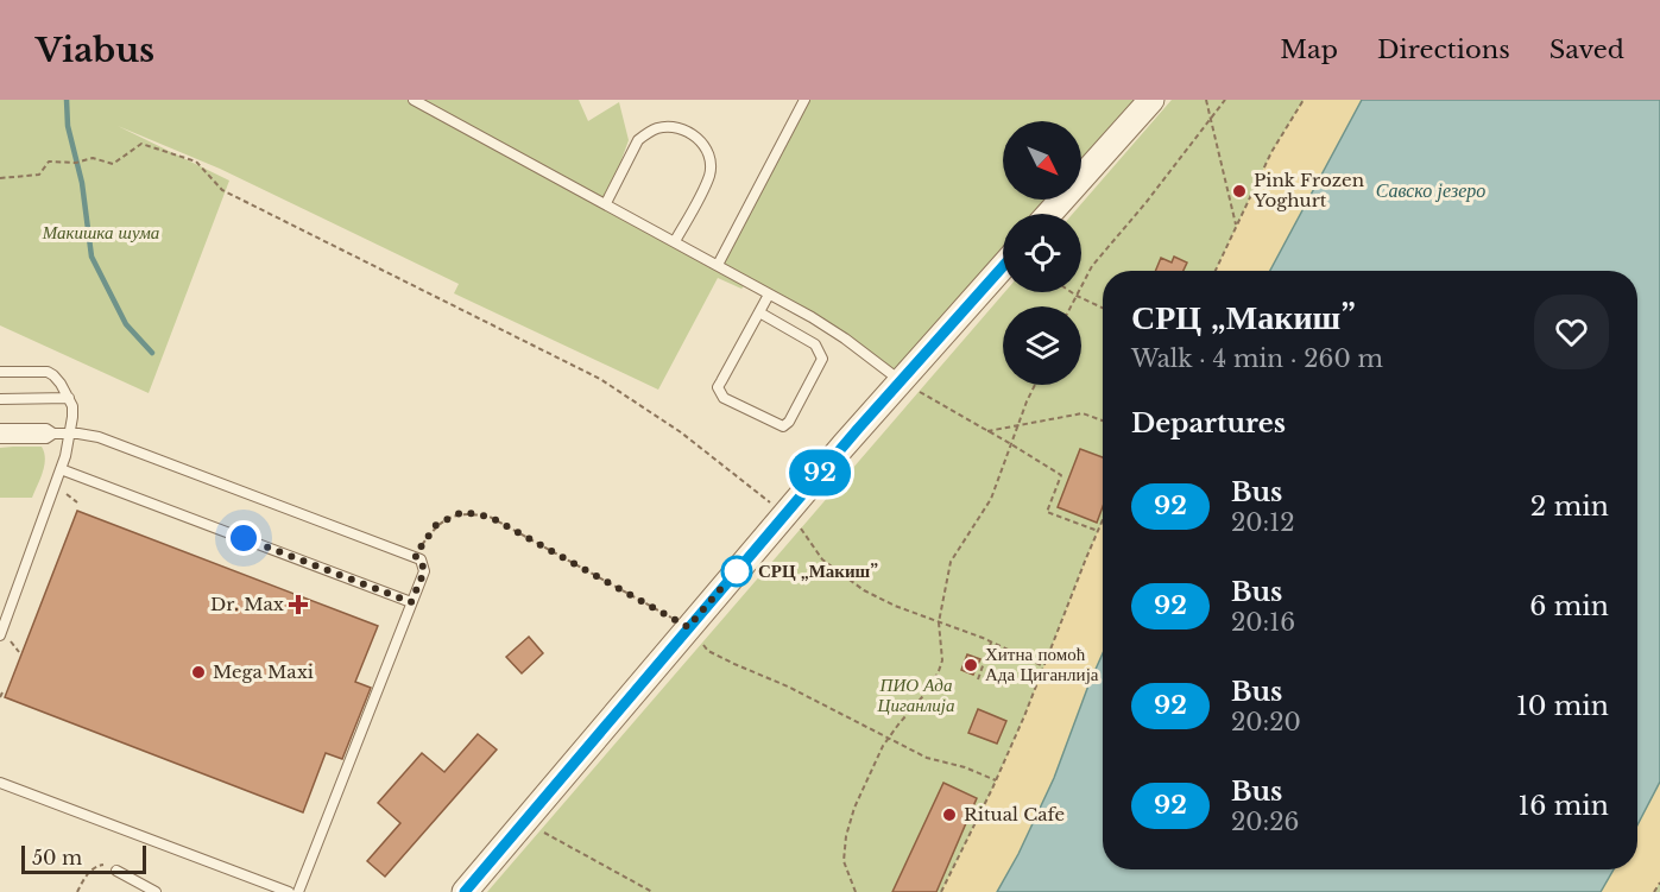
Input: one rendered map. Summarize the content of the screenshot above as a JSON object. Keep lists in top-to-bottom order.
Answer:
{
  "water": ["Савско језеро"],
  "parks": ["Макишка шума", "ПИО Ада Циганлија"],
  "places": {
    "other": [
      "Pink Frozen Yoghurt",
      "СРЦ „Макиш”",
      "Хитна помоћ Ада Циганлија",
      "Mega Maxi",
      "Ritual Cafe"
    ],
    "health": ["Dr. Max"]
  },
  "lines": ["bus line 92"],
  "scale_bar": "50 m",
  "north": "bottom right",
  "page": {
    "header": "Viabus",
    "nav": ["Map", "Directions", "Saved"],
    "on_map": "92",
    "heading": [
      ["СРЦ „Макиш”", "Walk · 4 min · 260 m"],
      "Departures"
    ],
    "list": [
      {
        "mark": "92",
        "name": "Bus",
        "note": "20:12",
        "value": "2 min"
      },
      {
        "mark": "92",
        "name": "Bus",
        "note": "20:16",
        "value": "6 min"
      },
      {
        "mark": "92",
        "name": "Bus",
        "note": "20:20",
        "value": "10 min"
      },
      {
        "mark": "92",
        "name": "Bus",
        "note": "20:26",
        "value": "16 min"
      }
    ],
    "scale": "50 m"
  }
}
